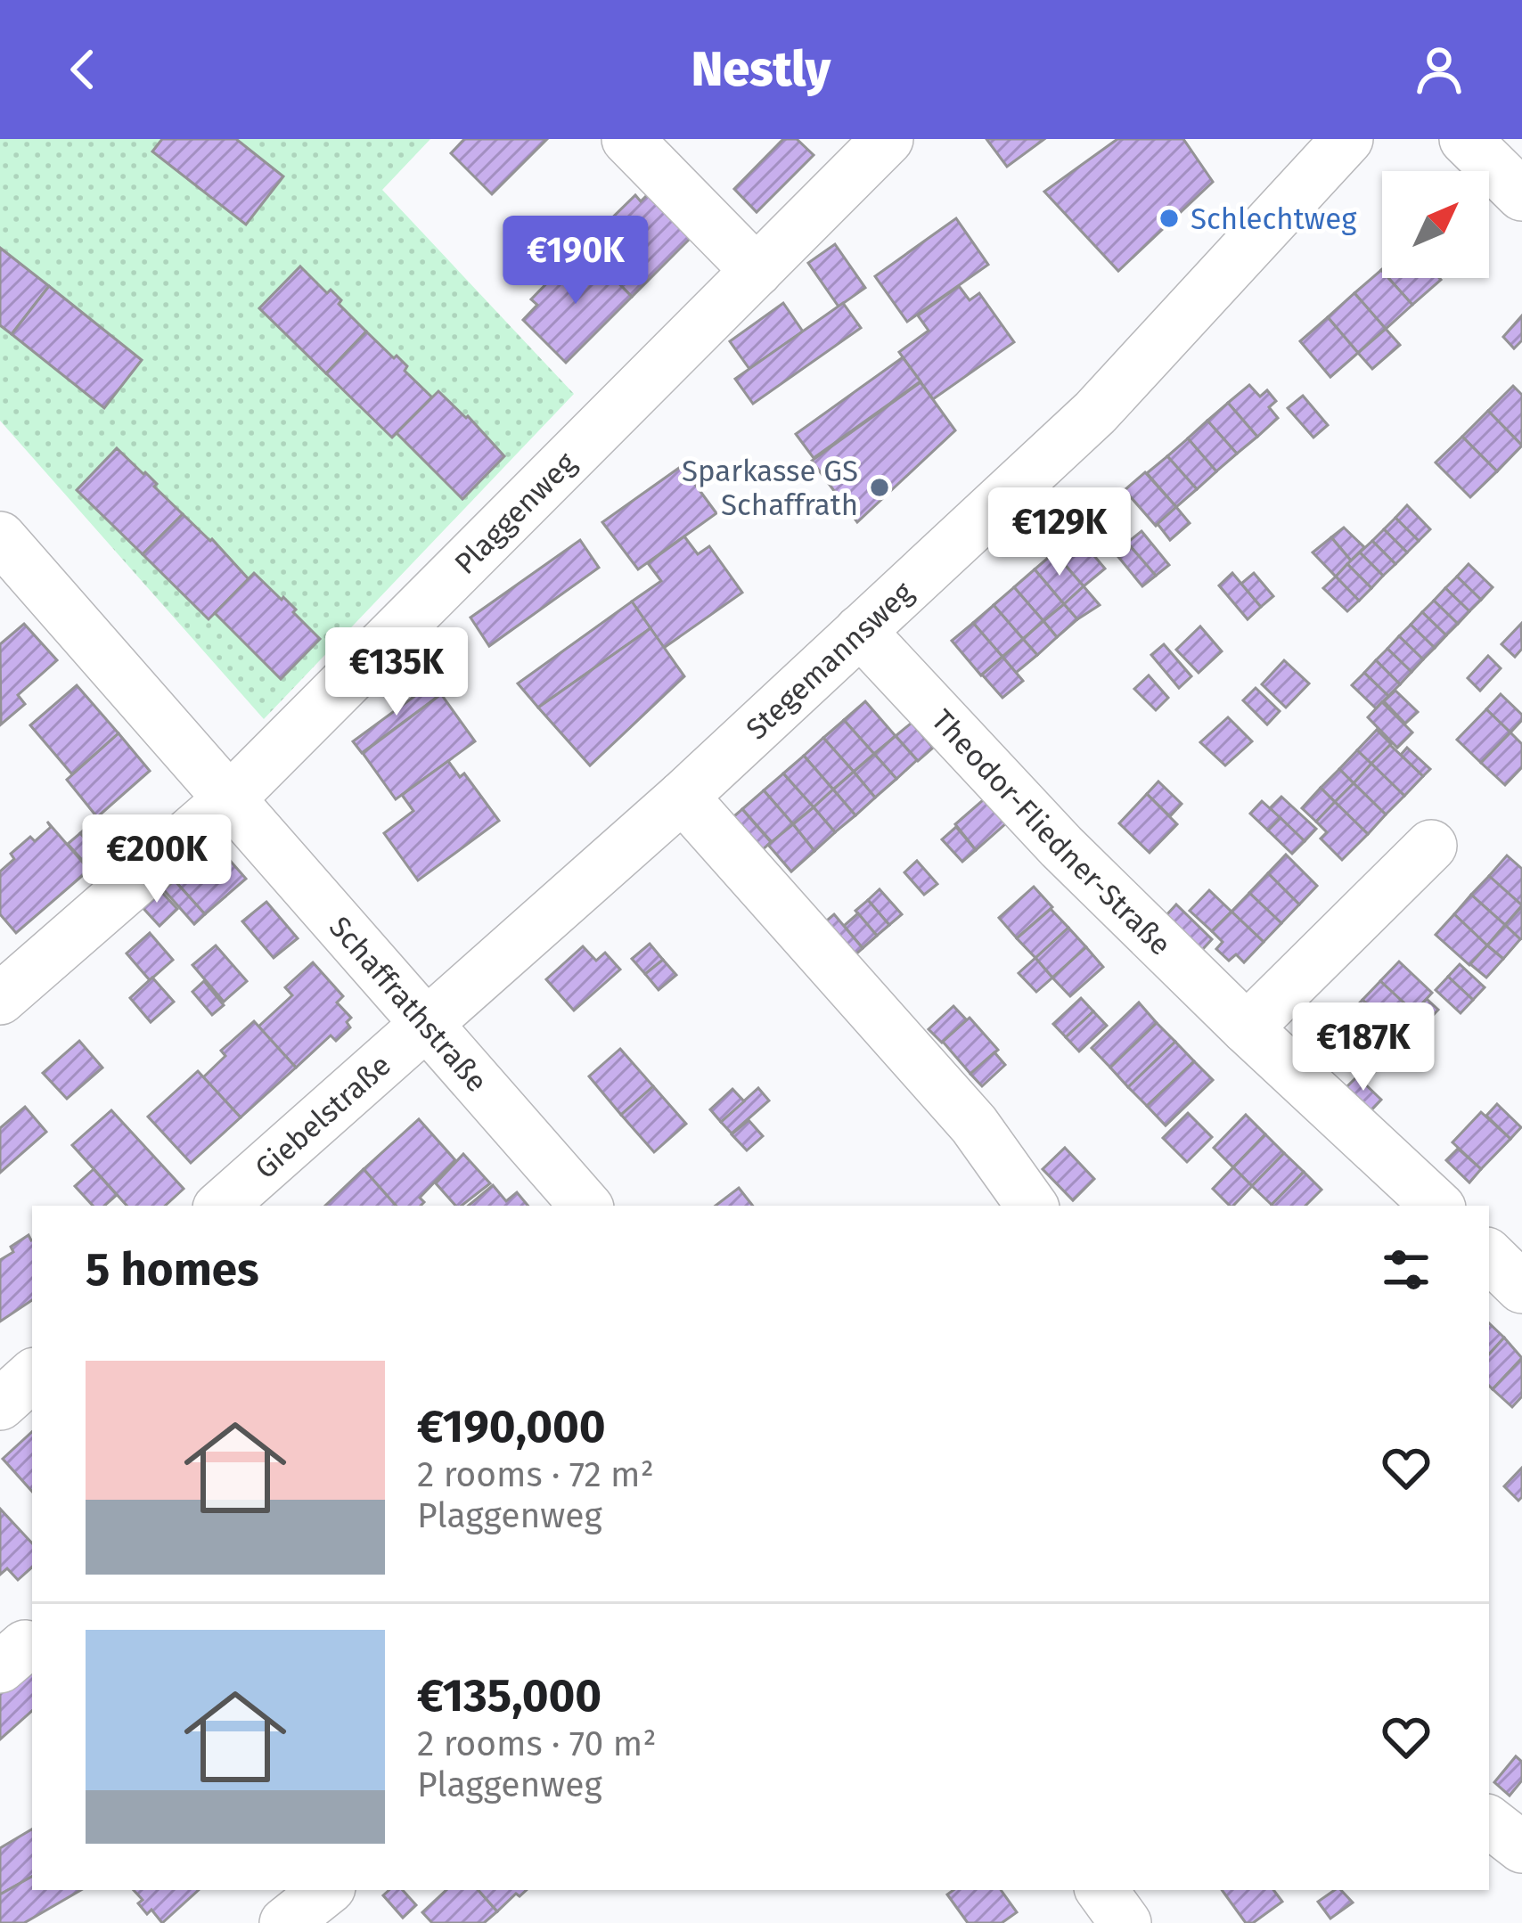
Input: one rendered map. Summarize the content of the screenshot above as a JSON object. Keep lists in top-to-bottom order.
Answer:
{
  "streets": {
    "street": [
      "Plaggenweg",
      "Stegemannsweg",
      "Theodor-Fliedner-Straße",
      "Schaffrathstraße",
      "Giebelstraße"
    ]
  },
  "crossings": [
    ["Plaggenweg", "Schaffrathstraße"],
    ["Stegemannsweg", "Theodor-Fliedner-Straße"],
    ["Stegemannsweg", "Schaffrathstraße"],
    ["Stegemannsweg", "Giebelstraße"],
    ["Schaffrathstraße", "Giebelstraße"]
  ],
  "places": ["Schlechtweg", "Sparkasse GS Schaffrath"],
  "north": "top right",
  "page": {
    "header": "Nestly",
    "price": [
      "€190K",
      "€129K",
      "€135K",
      "€200K",
      "€187K"
    ],
    "heading": "5 homes",
    "list": [
      {
        "name": "€190,000",
        "note": "2 rooms · 72 m² · Plaggenweg"
      },
      {
        "name": "€135,000",
        "note": "2 rooms · 70 m² · Plaggenweg"
      }
    ]
  }
}
